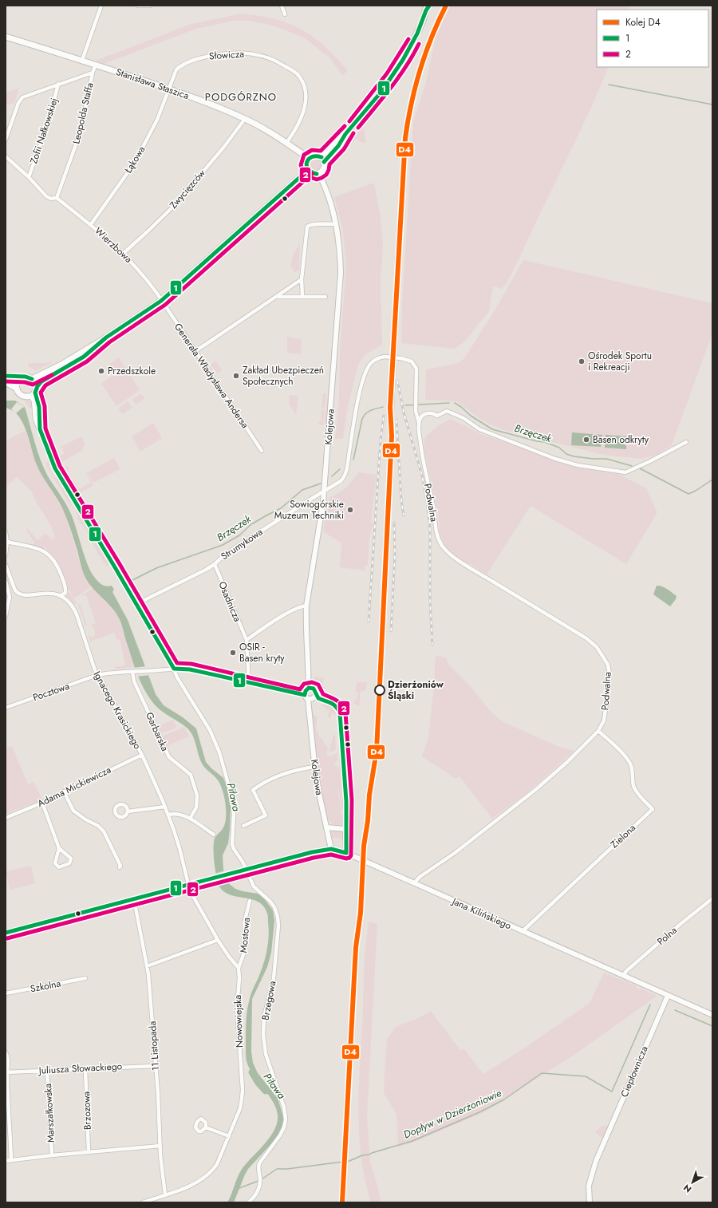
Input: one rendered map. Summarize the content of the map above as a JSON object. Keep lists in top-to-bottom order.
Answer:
{
  "streets": {
    "main road": ["Stanisława Staszica"],
    "street": [
      "Słowicza",
      "Leopolda Staffa",
      "Zofii Nałkowskiej",
      "Łąkowa",
      "Zwycięzców",
      "Wierzbowa",
      "Generała Władysława Andersa",
      "Kolejowa",
      "Podwalna",
      "Strumykowa",
      "Osadnicza",
      "Pocztowa",
      "Ignacego Krasickiego",
      "Garbarska",
      "Adama Mickiewicza",
      "Zielona",
      "Jana Kilińskiego",
      "Mostowa",
      "Polna",
      "Szkolna",
      "Brzegowa",
      "Nowowiejska",
      "11 Listopada",
      "Juliusza Słowackiego",
      "Ciepłownicza",
      "Brzozowa",
      "Marszałkowska"
    ]
  },
  "crossings": [
    ["Słowicza", "Stanisława Staszica"],
    ["Słowicza", "Łąkowa"],
    ["Stanisława Staszica", "Leopolda Staffa"],
    ["Stanisława Staszica", "Łąkowa"],
    ["Stanisława Staszica", "Zwycięzców"],
    ["Stanisława Staszica", "Kolejowa"],
    ["Leopolda Staffa", "Wierzbowa"],
    ["Zofii Nałkowskiej", "Wierzbowa"],
    ["Łąkowa", "Wierzbowa"],
    ["Zwycięzców", "Wierzbowa"],
    ["Wierzbowa", "Generała Władysława Andersa"],
    ["Kolejowa", "Strumykowa"],
    ["Kolejowa", "Pocztowa"],
    ["Kolejowa", "Jana Kilińskiego"],
    ["Podwalna", "Strumykowa"],
    ["Podwalna", "Zielona"],
    ["Podwalna", "Jana Kilińskiego"],
    ["Strumykowa", "Osadnicza"],
    ["Strumykowa", "Brzegowa"],
    ["Osadnicza", "Pocztowa"],
    ["Pocztowa", "Ignacego Krasickiego"],
    ["Pocztowa", "Garbarska"],
    ["Pocztowa", "Brzegowa"],
    ["Ignacego Krasickiego", "Adama Mickiewicza"],
    ["Zielona", "Jana Kilińskiego"],
    ["Jana Kilińskiego", "Polna"],
    ["Jana Kilińskiego", "Brzegowa"],
    ["Jana Kilińskiego", "11 Listopada"],
    ["Jana Kilińskiego", "Ciepłownicza"],
    ["Mostowa", "Nowowiejska"],
    ["Nowowiejska", "11 Listopada"],
    ["11 Listopada", "Juliusza Słowackiego"],
    ["Juliusza Słowackiego", "Brzozowa"],
    ["Juliusza Słowackiego", "Marszałkowska"]
  ],
  "districts": ["PODGÓRZNO"],
  "water": ["Brzęczek", "Piława", "Dopływ w Dzierżoniowie"],
  "places": [
    "Ośrodek Sportu i Rekreacji",
    "Przedszkole",
    "Zakład Ubezpieczeń Społecznych",
    "Basen odkryty",
    "Sowiogórskie Muzeum Techniki",
    "OSIR - Basen kryty",
    "Dzierżoniów Śląski"
  ],
  "lines": ["rail line D4", "transit line 1", "transit line 2"],
  "legend": ["Kolej D4", "1", "2"],
  "north": "bottom left"
}
